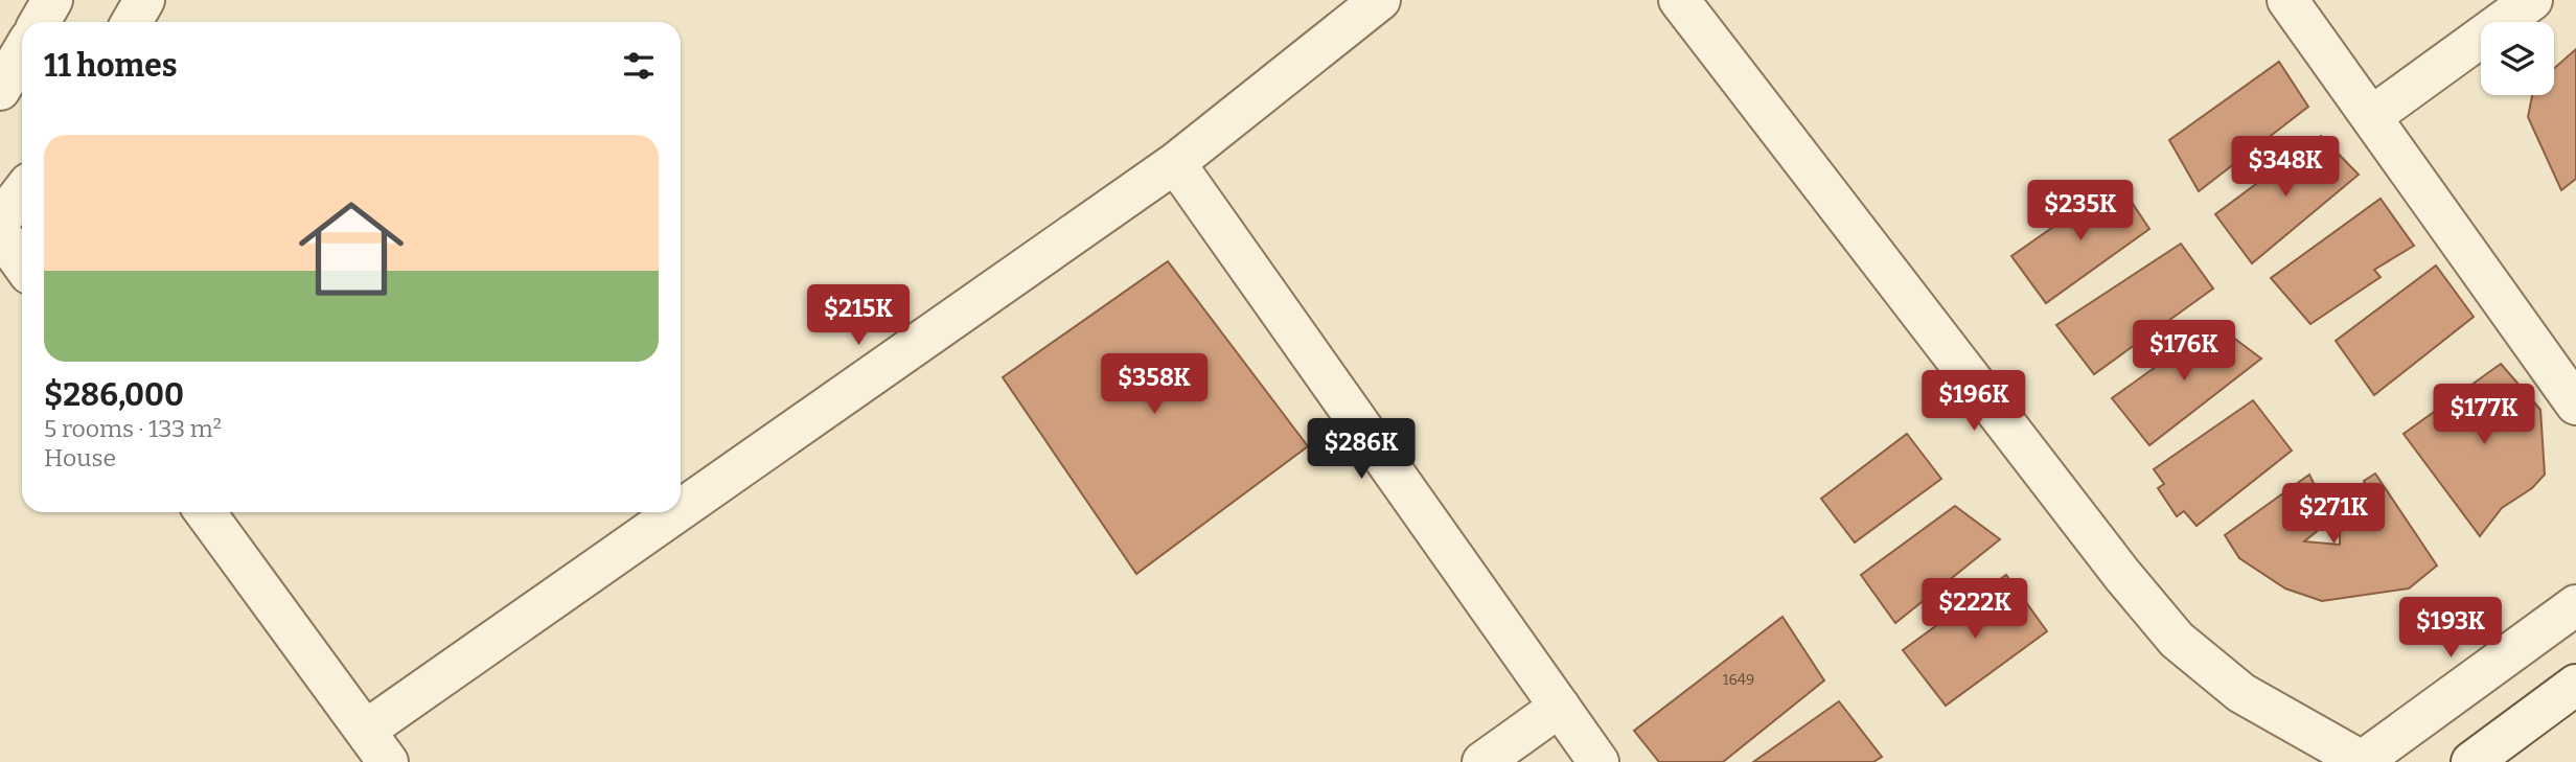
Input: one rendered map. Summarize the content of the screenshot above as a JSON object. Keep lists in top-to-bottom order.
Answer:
{
  "house_numbers": ["1649"],
  "page": {
    "heading": "11 homes",
    "list": [
      {
        "name": "$286,000",
        "note": "5 rooms · 133 m² · House"
      }
    ],
    "price": [
      "$348K",
      "$235K",
      "$215K",
      "$176K",
      "$358K",
      "$196K",
      "$177K",
      "$286K",
      "$271K",
      "$222K",
      "$193K"
    ]
  }
}
